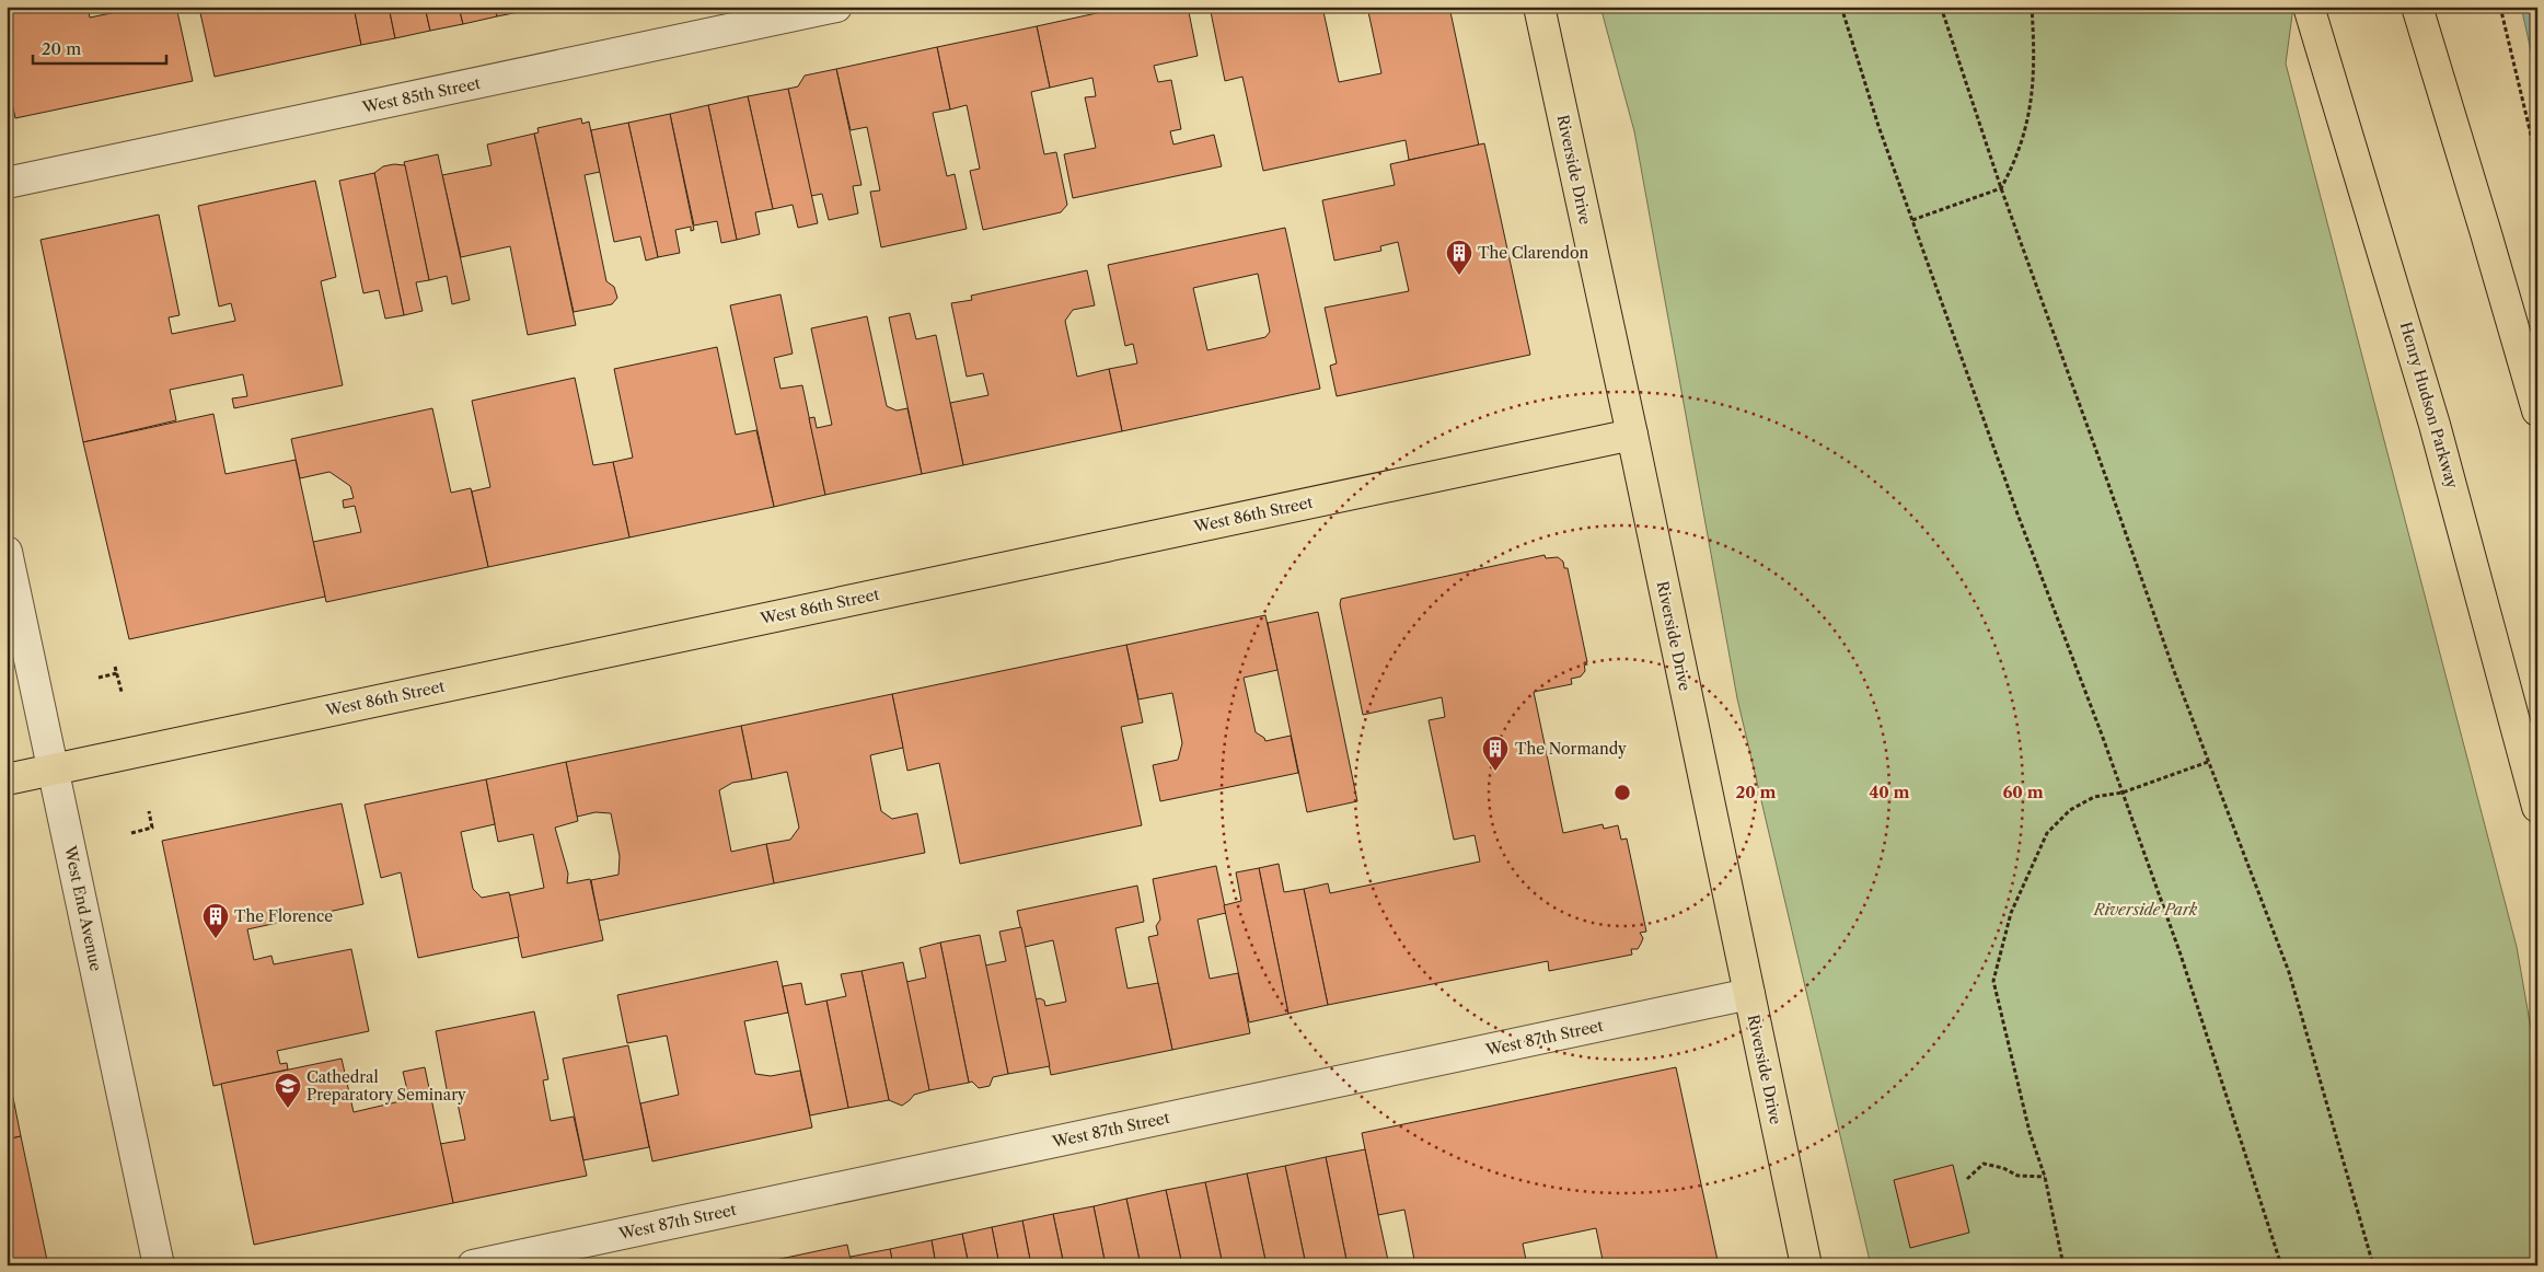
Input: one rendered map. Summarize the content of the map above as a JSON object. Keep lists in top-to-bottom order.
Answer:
{
  "streets": {
    "main road": ["Riverside Drive", "Henry Hudson Parkway", "West 86th Street"],
    "street": ["West 85th Street", "West End Avenue", "West 87th Street"]
  },
  "crossings": [
    ["Riverside Drive", "West 86th Street"],
    ["Riverside Drive", "West 87th Street"],
    ["West 86th Street", "West End Avenue"]
  ],
  "parks": ["Riverside Park"],
  "places": {
    "building": ["The Clarendon", "The Normandy", "The Florence"],
    "school or university": ["Cathedral Preparatory Seminary"]
  },
  "scale_bar": "20 m",
  "rings": ["20 m", "40 m", "60 m"]
}
